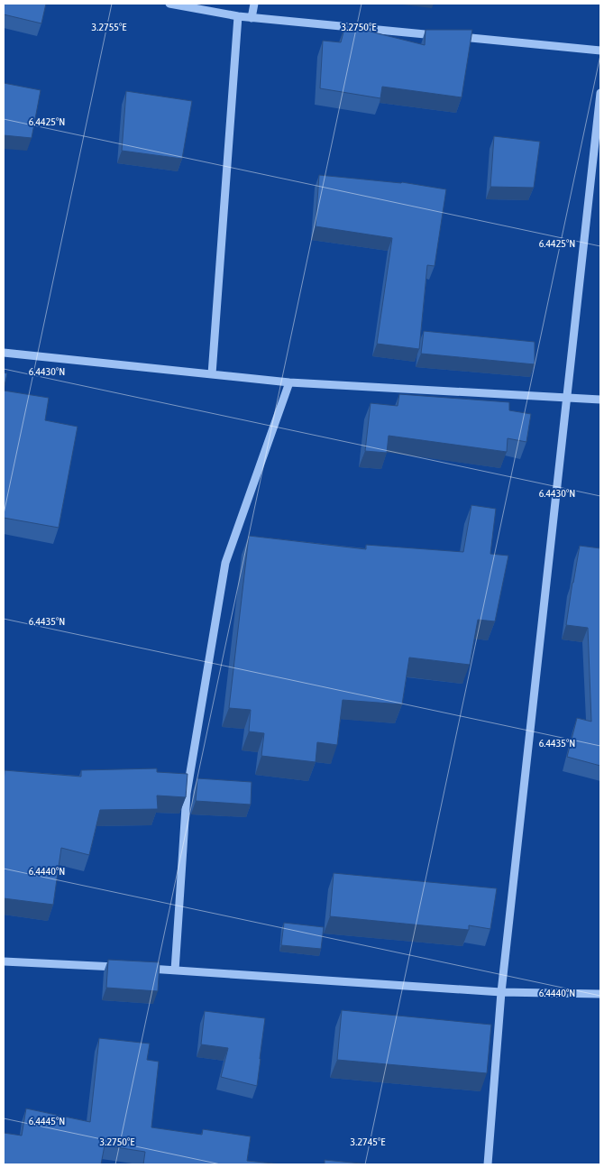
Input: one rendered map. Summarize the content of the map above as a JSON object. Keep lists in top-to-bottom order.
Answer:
{
  "coordinates": [
    "3.2755°E",
    "3.2750°E",
    "6.4425°N",
    "6.4430°N",
    "6.4435°N",
    "6.4440°N",
    "6.4445°N",
    "3.2745°E"
  ]
}
